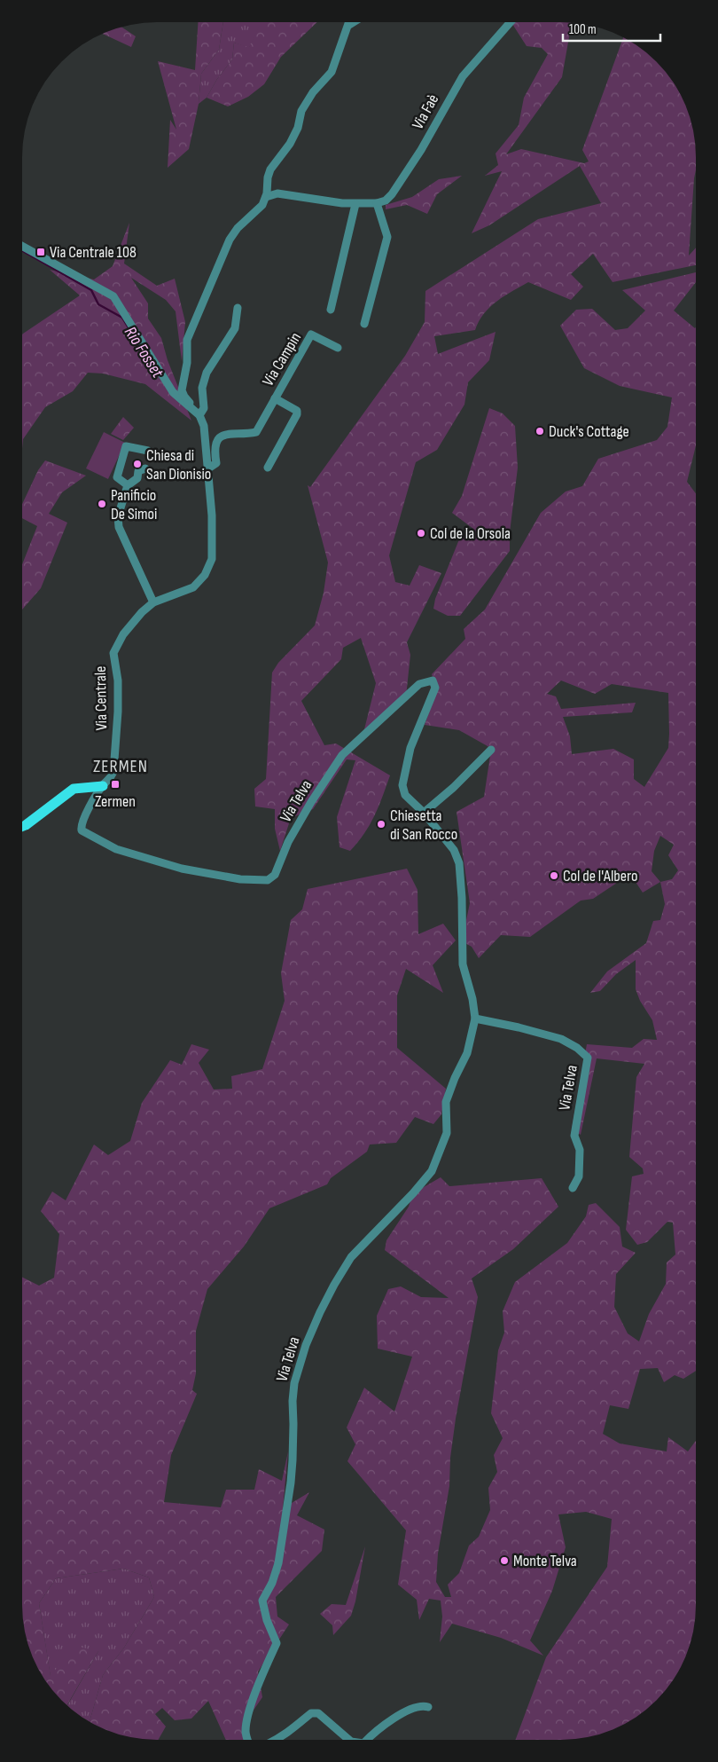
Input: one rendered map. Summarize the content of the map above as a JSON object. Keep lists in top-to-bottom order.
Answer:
{
  "streets": {
    "street": [
      "Via Faè",
      "Via Campin",
      "Via Centrale",
      "Via Telva"
    ]
  },
  "crossings": [
    ["Via Campin", "Via Centrale"],
    ["Via Centrale", "Via Telva"]
  ],
  "districts": ["ZERMEN"],
  "water": ["Rio Fosset"],
  "places": {
    "transit": ["Via Centrale 108", "Zermen"],
    "other": [
      "Duck's Cottage",
      "Chiesa di San Dionisio",
      "Panificio De Simoi",
      "Col de la Orsola",
      "Chiesetta di San Rocco",
      "Col de l'Albero",
      "Monte Telva"
    ]
  },
  "scale_bar": "100 m"
}
